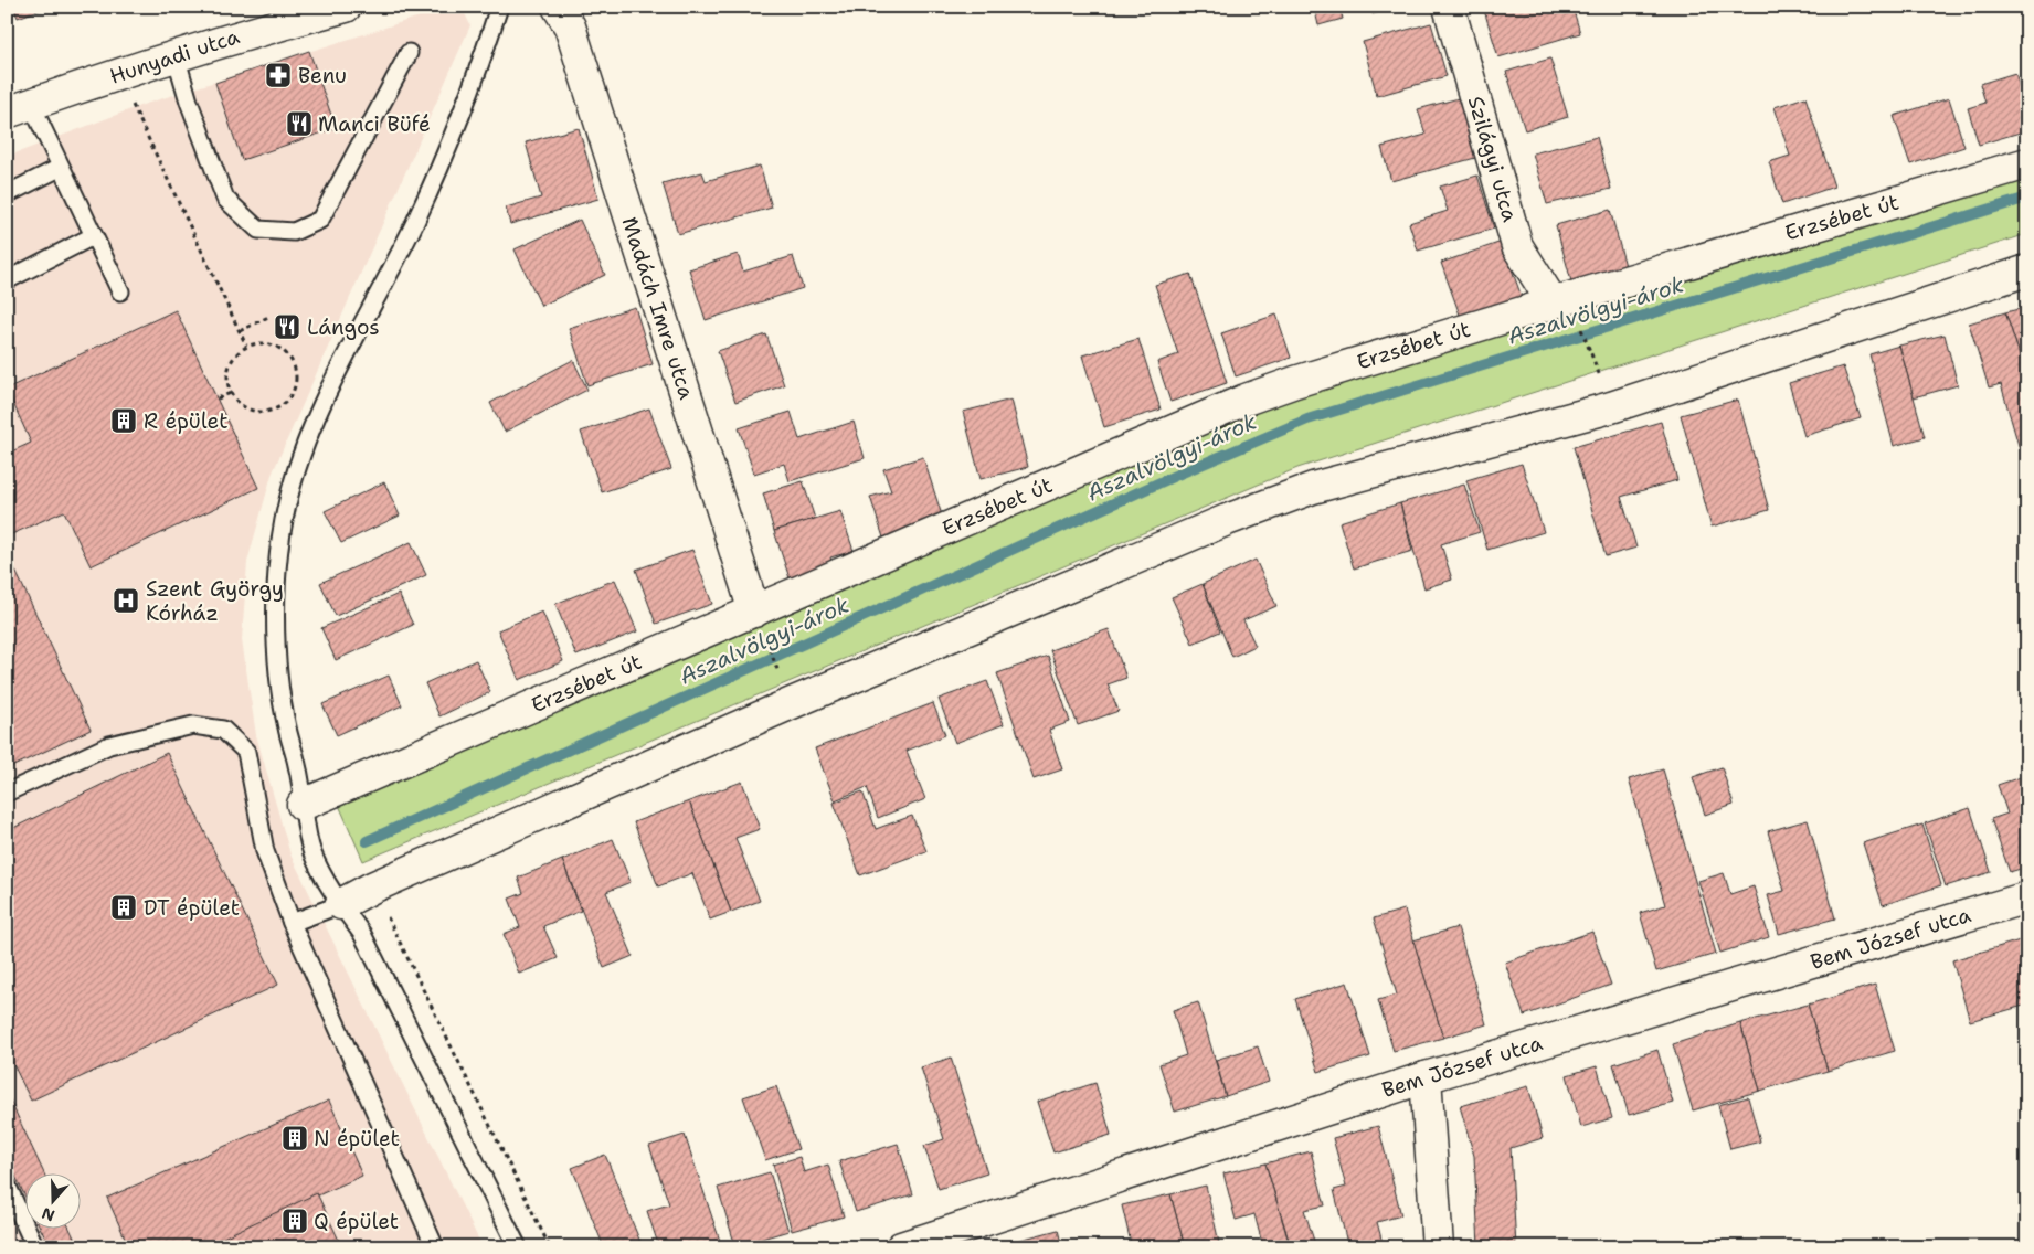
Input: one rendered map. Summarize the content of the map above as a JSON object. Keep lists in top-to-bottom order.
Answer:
{
  "streets": {
    "street": [
      "Hunyadi utca",
      "Szilágyi utca",
      "Erzsébet út",
      "Madách Imre utca",
      "Bem József utca"
    ]
  },
  "crossings": [
    ["Szilágyi utca", "Erzsébet út"],
    ["Erzsébet út", "Madách Imre utca"]
  ],
  "water": ["Aszalvölgyi-árok"],
  "places": {
    "pharmacy": ["Benu"],
    "restaurant": ["Manci Büfé", "Lángos"],
    "building": [
      "R épület",
      "DT épület",
      "N épület",
      "Q épület"
    ],
    "hospital": ["Szent György Kórház"]
  },
  "north": "bottom"
}
